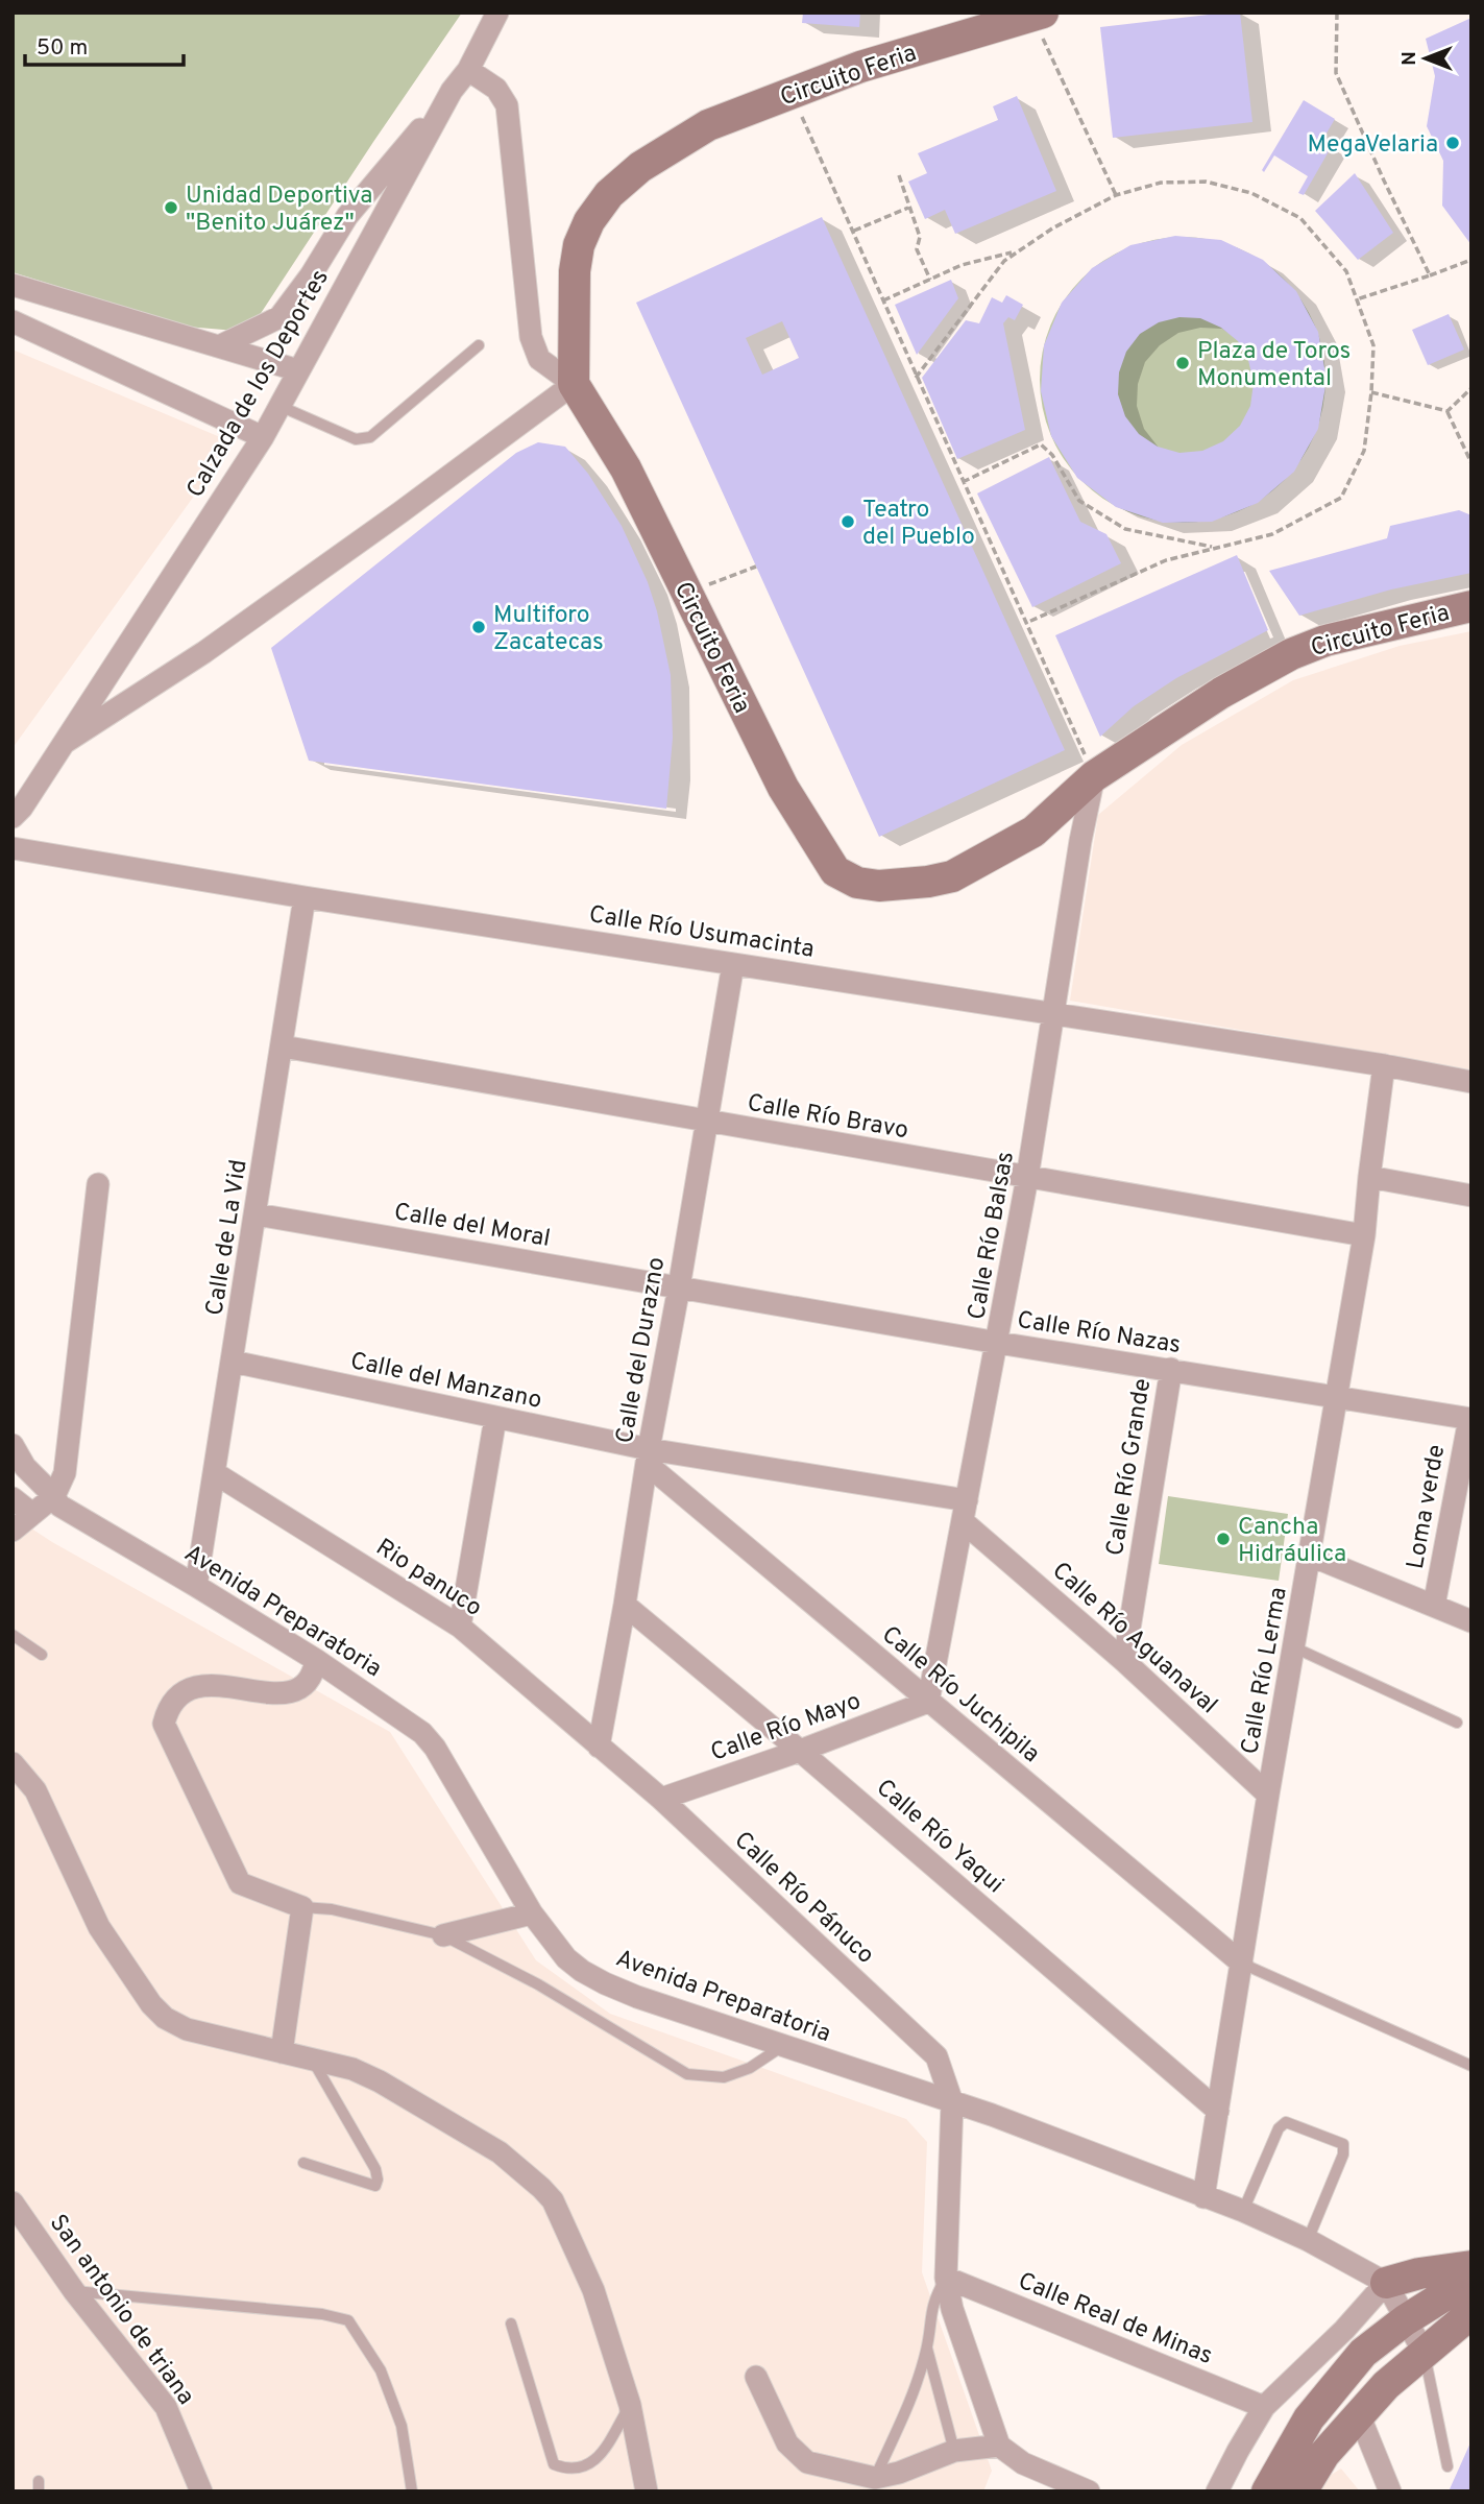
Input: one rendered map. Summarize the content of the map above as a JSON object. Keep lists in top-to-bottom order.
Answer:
{
  "streets": {
    "street": [
      "Circuito Feria",
      "Calzada de los Deportes",
      "Calle Río Usumacinta",
      "Calle Río Bravo",
      "Calle del Moral",
      "Calle Río Balsas",
      "Calle de La Vid",
      "Calle Río Nazas",
      "Calle del Durazno",
      "Calle del Manzano",
      "Calle Río Grande",
      "Loma verde",
      "Rio panuco",
      "Avenida Preparatoria",
      "Calle Río Aguanaval",
      "Calle Río Lerma",
      "Calle Río Juchipila",
      "Calle Río Mayo",
      "Calle Río Yaqui",
      "Calle Río Pánuco",
      "San antonio de triana",
      "Calle Real de Minas"
    ]
  },
  "crossings": [
    ["Circuito Feria", "Calle Río Balsas"],
    ["Calle Río Usumacinta", "Calle Río Balsas"],
    ["Calle Río Usumacinta", "Calle de La Vid"],
    ["Calle Río Usumacinta", "Calle del Durazno"],
    ["Calle Río Usumacinta", "Calle Río Lerma"],
    ["Calle Río Bravo", "Calle Río Balsas"],
    ["Calle Río Bravo", "Calle de La Vid"],
    ["Calle Río Bravo", "Calle del Durazno"],
    ["Calle Río Bravo", "Calle Río Lerma"],
    ["Calle del Moral", "Calle de La Vid"],
    ["Calle del Moral", "Calle Río Nazas"],
    ["Calle del Moral", "Calle del Durazno"],
    ["Calle Río Balsas", "Calle Río Nazas"],
    ["Calle Río Balsas", "Calle Río Aguanaval"],
    ["Calle Río Balsas", "Calle Río Juchipila"],
    ["Calle Río Balsas", "Calle Río Mayo"],
    ["Calle de La Vid", "Calle del Manzano"],
    ["Calle de La Vid", "Rio panuco"],
    ["Calle de La Vid", "Avenida Preparatoria"],
    ["Calle Río Nazas", "Calle del Durazno"],
    ["Calle Río Nazas", "Calle Río Grande"],
    ["Calle Río Nazas", "Loma verde"],
    ["Calle Río Nazas", "Calle Río Lerma"],
    ["Calle del Durazno", "Calle del Manzano"],
    ["Calle del Durazno", "Rio panuco"],
    ["Calle del Durazno", "Calle Río Juchipila"],
    ["Calle del Durazno", "Calle Río Yaqui"],
    ["Calle del Durazno", "Calle Río Pánuco"],
    ["Calle del Manzano", "Calle Río Juchipila"],
    ["Calle Río Grande", "Calle Río Aguanaval"],
    ["Rio panuco", "Calle Río Pánuco"],
    ["Avenida Preparatoria", "Calle Río Lerma"],
    ["Avenida Preparatoria", "Calle Río Pánuco"],
    ["Calle Río Aguanaval", "Calle Río Lerma"],
    ["Calle Río Lerma", "Calle Río Juchipila"],
    ["Calle Río Lerma", "Calle Río Yaqui"],
    ["Calle Río Juchipila", "Calle Río Mayo"],
    ["Calle Río Mayo", "Calle Río Yaqui"],
    ["Calle Río Mayo", "Calle Río Pánuco"]
  ],
  "places": [
    "MegaVelaria",
    "Unidad Deportiva \"Benito Juárez\"",
    "Plaza de Toros Monumental",
    "Teatro del Pueblo",
    "Multiforo Zacatecas",
    "Cancha Hidráulica"
  ],
  "scale_bar": "50 m",
  "north": "left"
}
